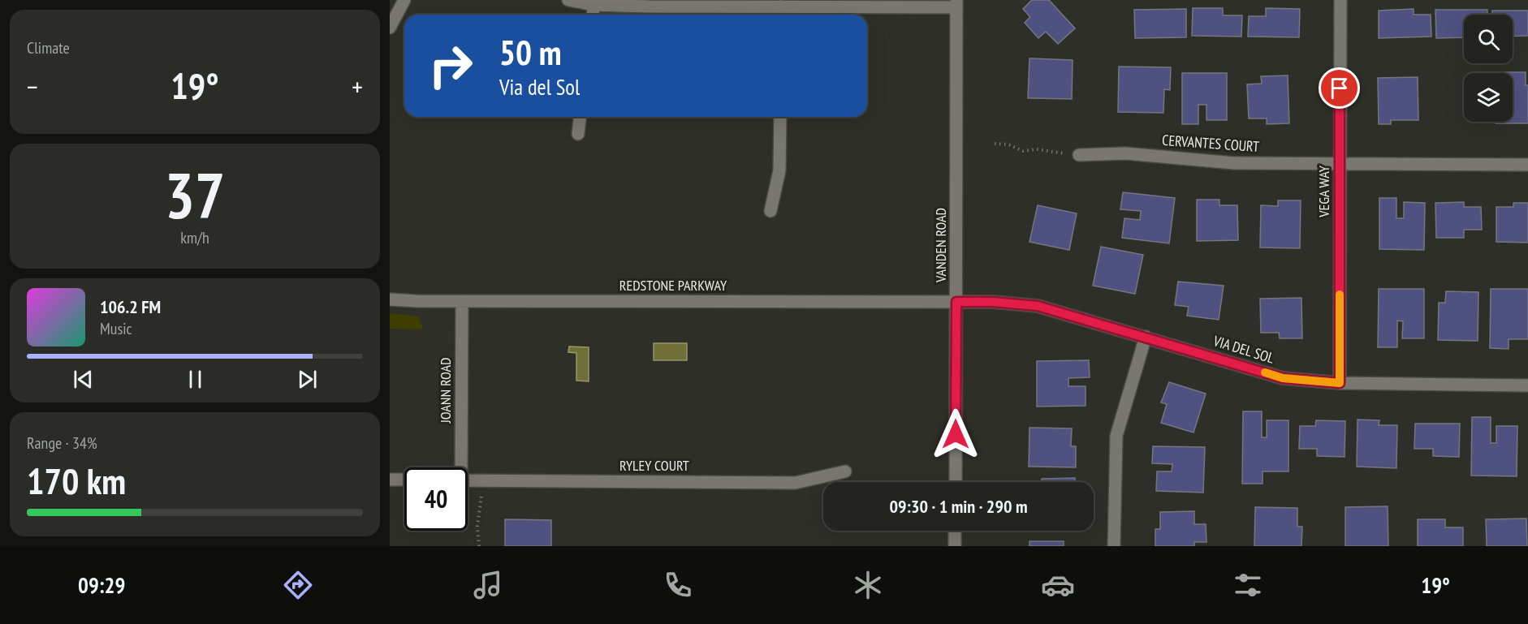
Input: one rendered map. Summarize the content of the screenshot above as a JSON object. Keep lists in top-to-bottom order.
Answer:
{
  "streets": {
    "street": [
      "CERVANTES COURT",
      "VEGA WAY",
      "VANDEN ROAD",
      "REDSTONE PARKWAY",
      "VIA DEL SOL",
      "JOANN ROAD",
      "RYLEY COURT"
    ]
  },
  "crossings": [
    ["CERVANTES COURT", "VEGA WAY"],
    ["VEGA WAY", "VIA DEL SOL"],
    ["VANDEN ROAD", "REDSTONE PARKWAY"],
    ["VANDEN ROAD", "VIA DEL SOL"],
    ["REDSTONE PARKWAY", "VIA DEL SOL"],
    ["REDSTONE PARKWAY", "JOANN ROAD"]
  ],
  "page": {
    "tile": [
      "Climate",
      ["37", "km/h"],
      ["Range · 34%", "170 km"]
    ],
    "turn": ["50 m", "Via del Sol"],
    "heat": ["−", "19°", "+"],
    "song": ["106.2 FM", "Music"],
    "limit": "40",
    "trip": "09:30 · 1 min · 290 m",
    "tabs": ["09:29", "19°"]
  }
}
